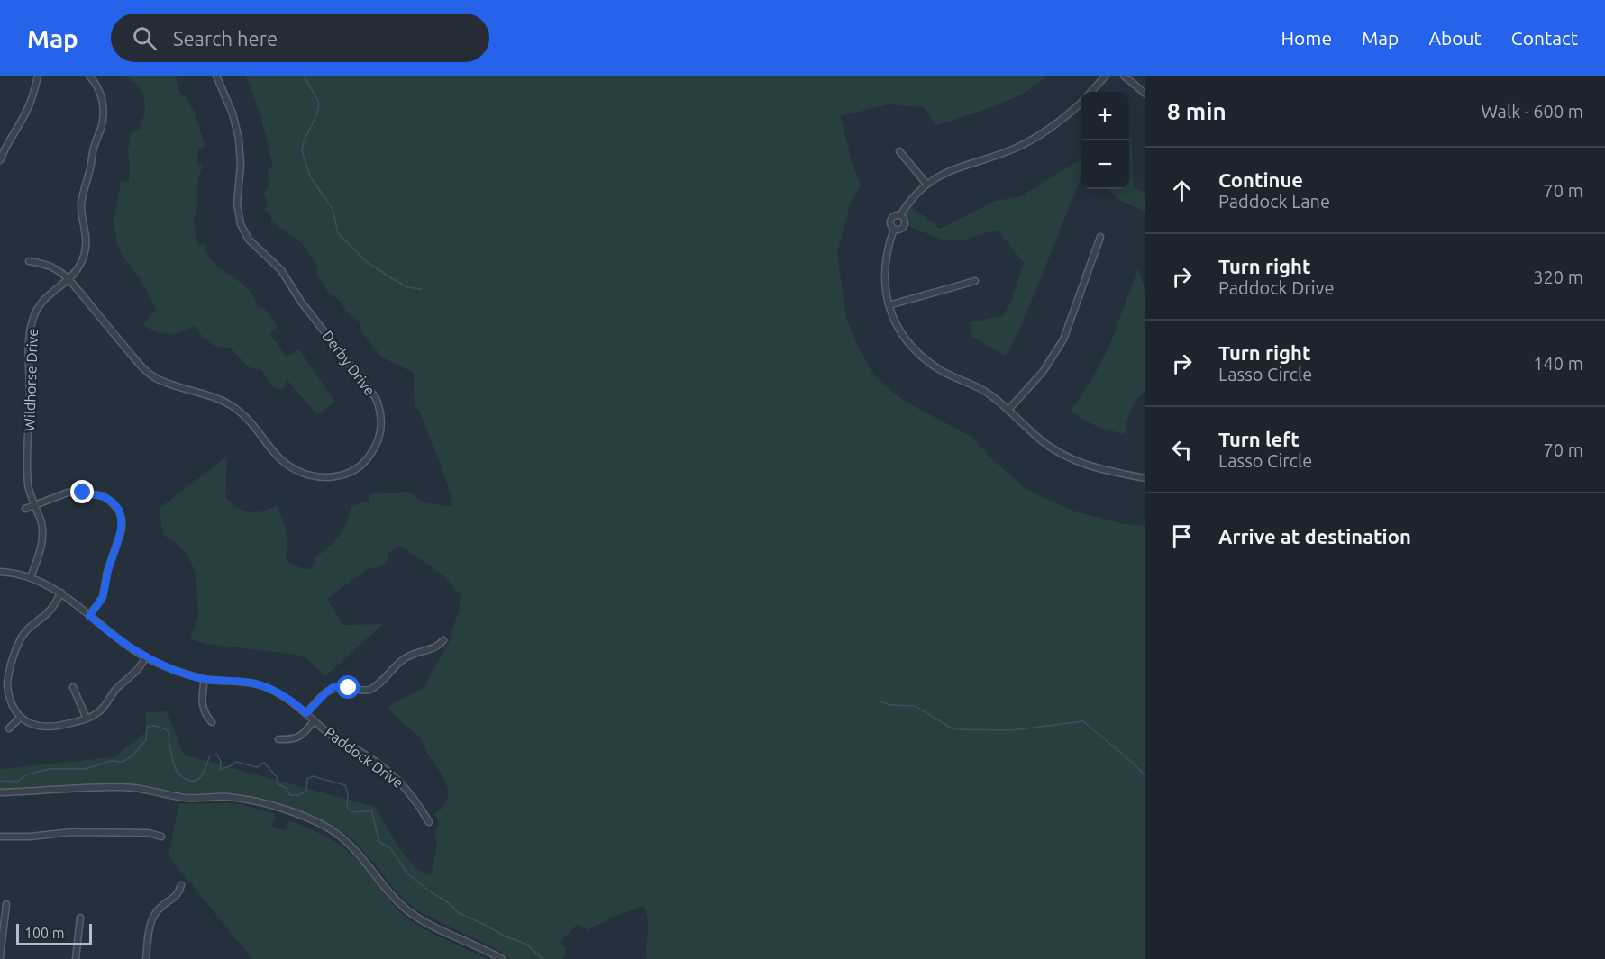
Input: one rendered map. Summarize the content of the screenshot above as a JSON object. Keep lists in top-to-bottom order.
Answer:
{
  "streets": {
    "street": ["Derby Drive", "Wildhorse Drive", "Paddock Drive"]
  },
  "crossings": [
    ["Derby Drive", "Wildhorse Drive"],
    ["Wildhorse Drive", "Paddock Drive"]
  ],
  "scale_bar": "100 m",
  "page": {
    "header": "Map",
    "search": "Search here",
    "nav": [
      "Home",
      "Map",
      "About",
      "Contact"
    ],
    "heading": ["8 min", "Walk · 600 m"],
    "map_buttons": ["+", "−"],
    "list": [
      ["Continue", "Paddock Lane", "70 m"],
      ["Turn right", "Paddock Drive", "320 m"],
      ["Turn right", "Lasso Circle", "140 m"],
      ["Turn left", "Lasso Circle", "70 m"],
      "Arrive at destination"
    ],
    "scale": "100 m"
  }
}
